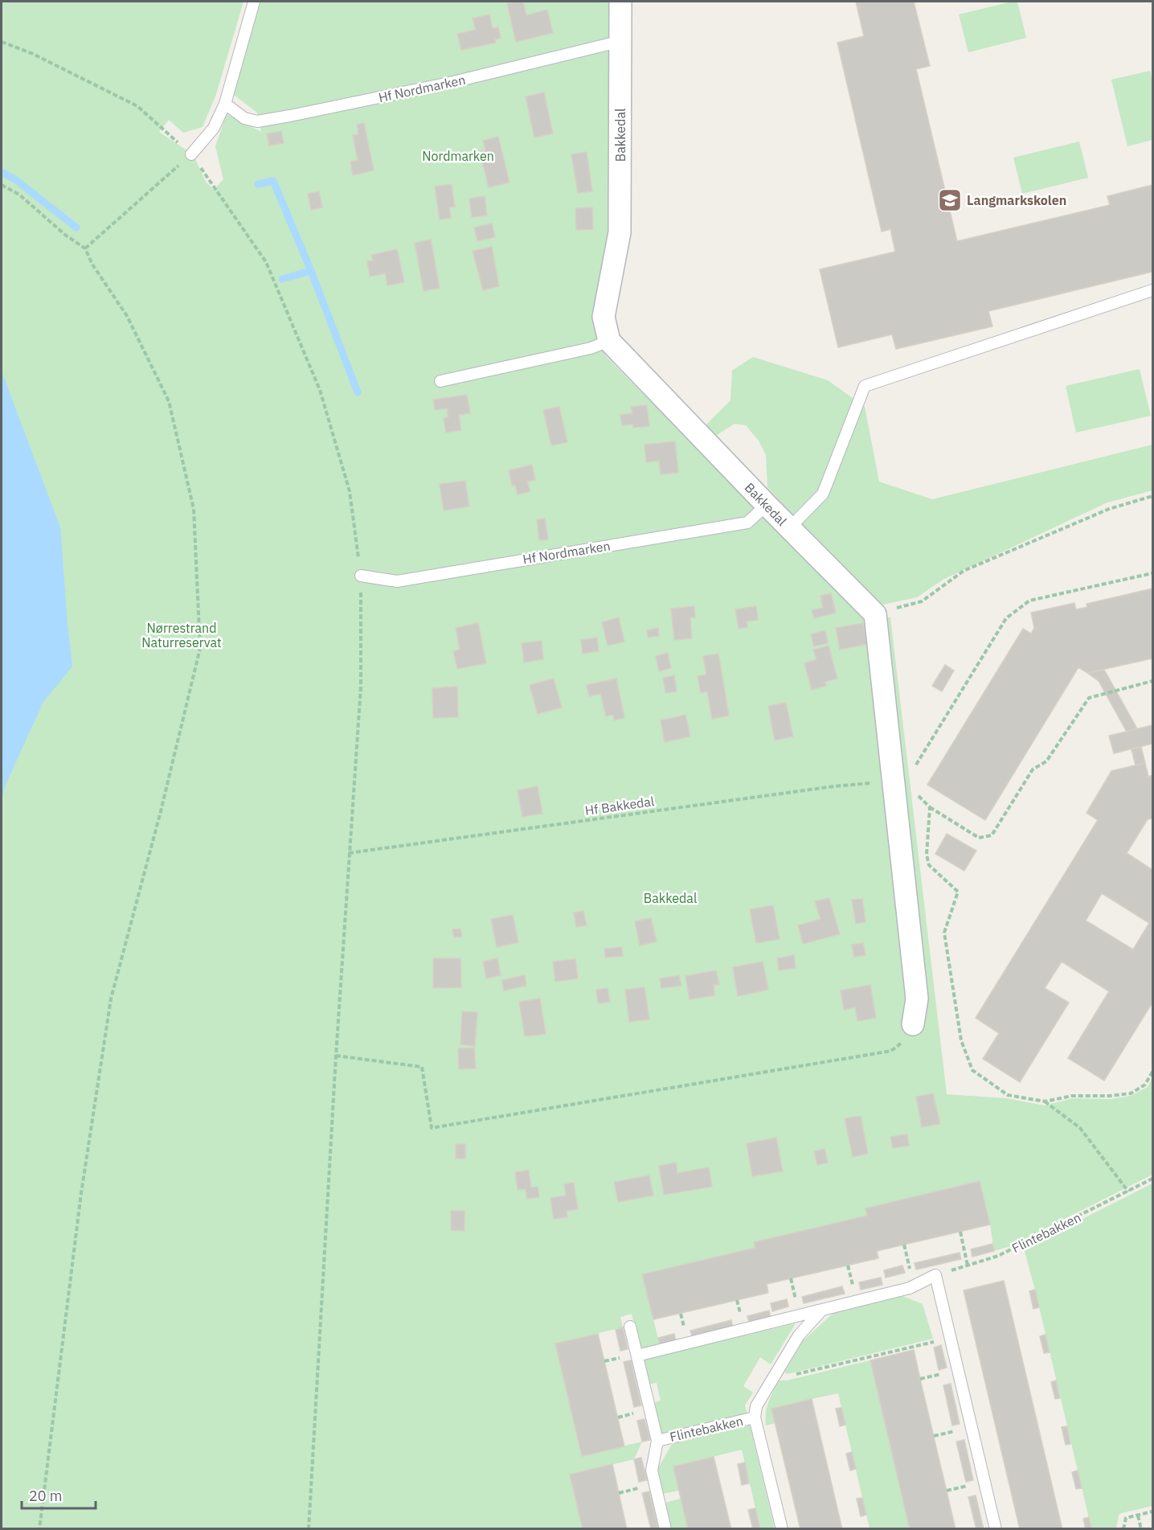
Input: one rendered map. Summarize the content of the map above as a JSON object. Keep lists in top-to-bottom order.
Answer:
{
  "streets": {
    "street": ["Bakkedal"],
    "lane": ["Hf Nordmarken", "Flintebakken"],
    "path": ["Hf Bakkedal"]
  },
  "crossings": [
    ["Hf Nordmarken", "Bakkedal"]
  ],
  "parks": ["Nordmarken", "Nørrestrand Naturreservat", "Bakkedal"],
  "places": {
    "school or university": ["Langmarkskolen"]
  },
  "scale_bar": "20 m"
}
